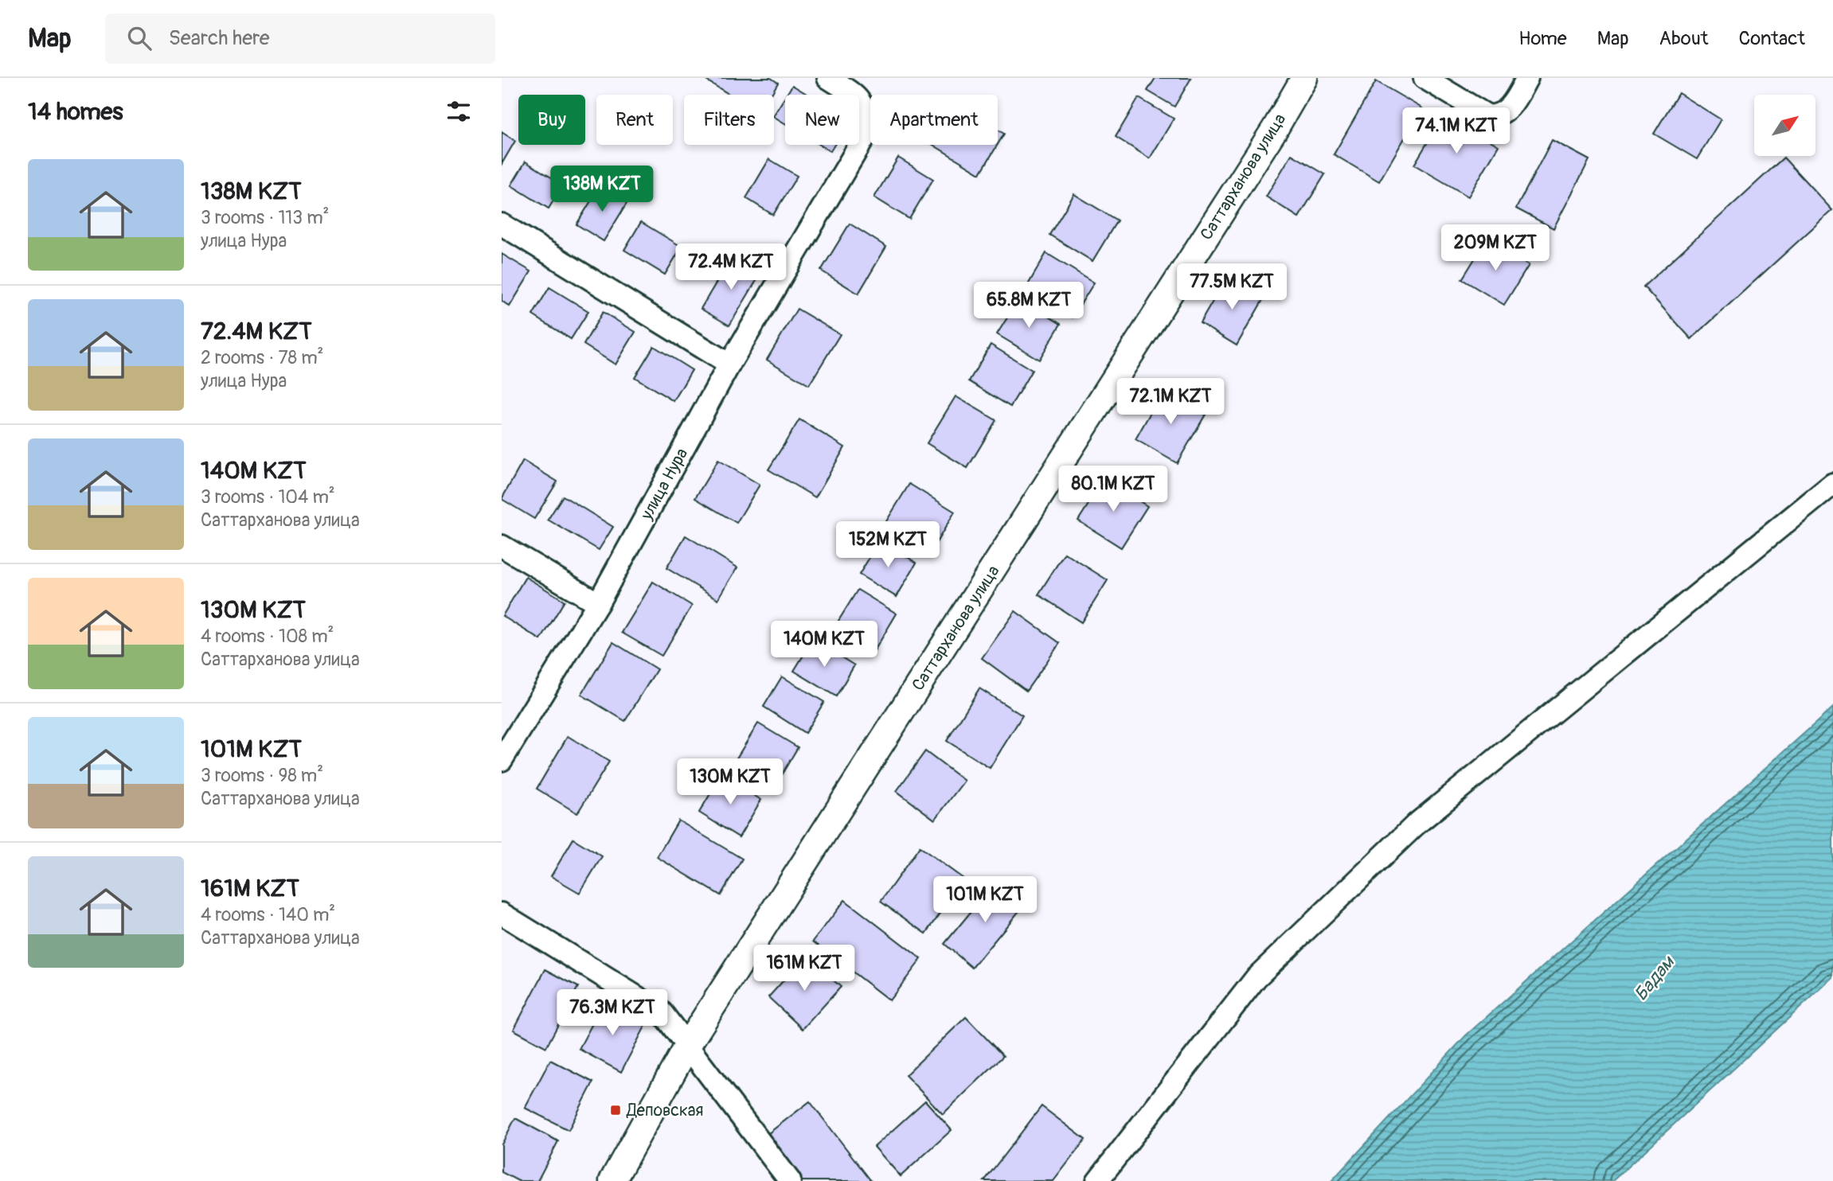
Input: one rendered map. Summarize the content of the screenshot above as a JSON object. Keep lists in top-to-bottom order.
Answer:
{
  "streets": {
    "street": ["Саттарханова улица", "улица Нура"]
  },
  "water": ["Бадам"],
  "places": {
    "transit": ["Деповская"]
  },
  "north": "top right",
  "page": {
    "header": "Map",
    "search": "Search here",
    "nav": [
      "Home",
      "Map",
      "About",
      "Contact"
    ],
    "heading": "14 homes",
    "chip": [
      "Buy",
      "Rent",
      "Filters",
      "New",
      "Apartment"
    ],
    "price": [
      "74.1M KZT",
      "138M KZT",
      "209M KZT",
      "72.4M KZT",
      "77.5M KZT",
      "65.8M KZT",
      "72.1M KZT",
      "80.1M KZT",
      "152M KZT",
      "140M KZT",
      "130M KZT",
      "101M KZT",
      "161M KZT",
      "76.3M KZT"
    ],
    "list": [
      {
        "name": "138M KZT",
        "note": "3 rooms · 113 m² · улица Нура"
      },
      {
        "name": "72.4M KZT",
        "note": "2 rooms · 78 m² · улица Нура"
      },
      {
        "name": "140M KZT",
        "note": "3 rooms · 104 m² · Саттарханова улица"
      },
      {
        "name": "130M KZT",
        "note": "4 rooms · 108 m² · Саттарханова улица"
      },
      {
        "name": "101M KZT",
        "note": "3 rooms · 98 m² · Саттарханова улица"
      },
      {
        "name": "161M KZT",
        "note": "4 rooms · 140 m² · Саттарханова улица"
      }
    ]
  }
}
